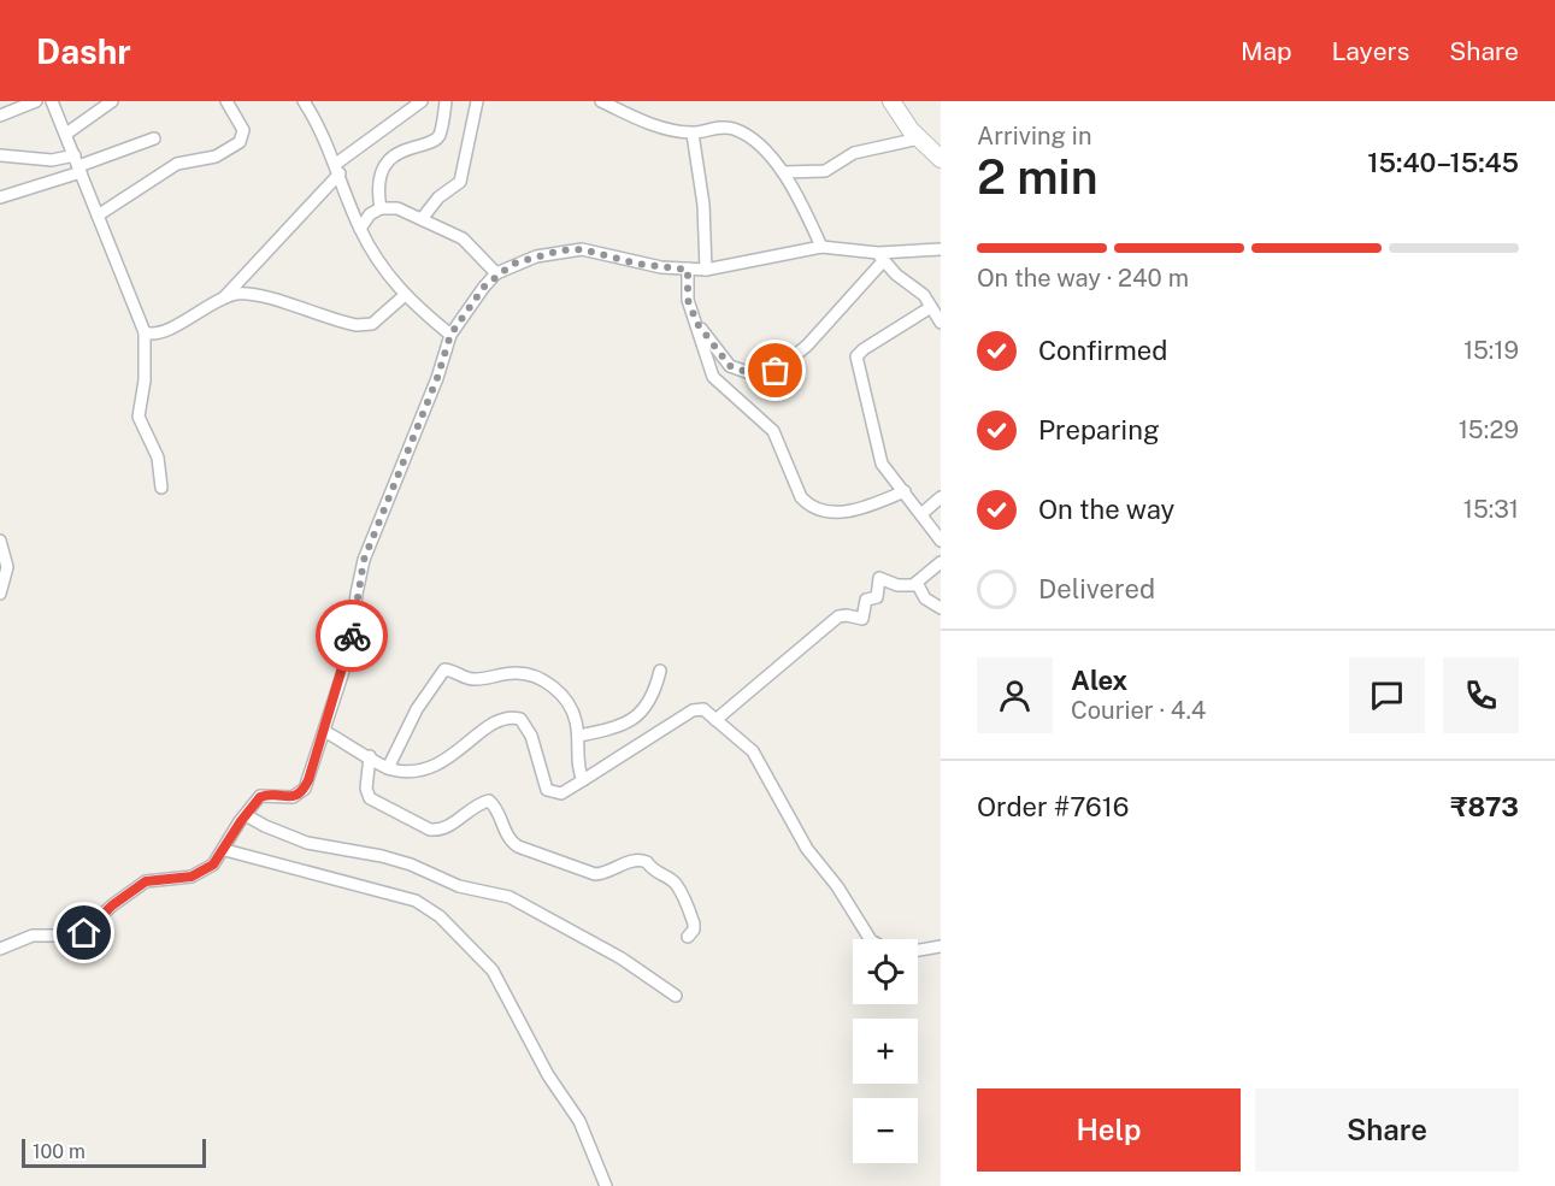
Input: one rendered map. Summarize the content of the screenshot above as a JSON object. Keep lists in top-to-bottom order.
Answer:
{
  "scale_bar": "100 m",
  "page": {
    "header": "Dashr",
    "nav": ["Map", "Layers", "Share"],
    "heading": ["2 min", "Arriving in", "15:40–15:45"],
    "panel": [
      "Alex",
      "Courier · 4.4",
      "Order #7616",
      "₹873"
    ],
    "bar": "On the way · 240 m",
    "list": [
      ["Confirmed", "15:19"],
      ["Preparing", "15:29"],
      ["On the way", "15:31"],
      "Delivered"
    ],
    "map_buttons": ["+", "−"],
    "buttons": ["Help", "Share"],
    "scale": "100 m"
  }
}
